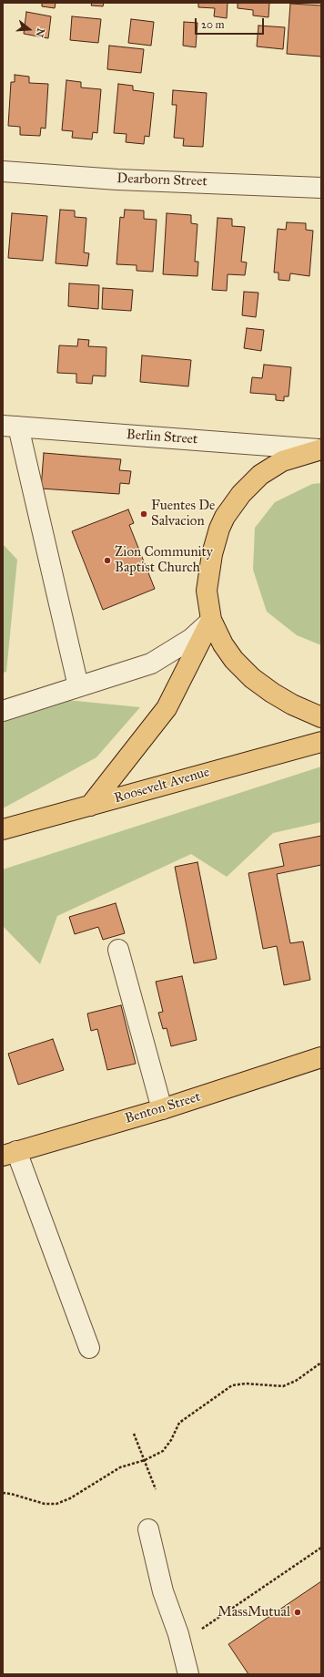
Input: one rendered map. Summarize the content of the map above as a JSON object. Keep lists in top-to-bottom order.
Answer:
{
  "streets": {
    "main road": ["Roosevelt Avenue", "Benton Street"],
    "street": ["Dearborn Street", "Berlin Street"]
  },
  "places": ["Fuentes De Salvacion", "Zion Community Baptist Church", "MassMutual"],
  "scale_bar": "20 m",
  "north": "right"
}
